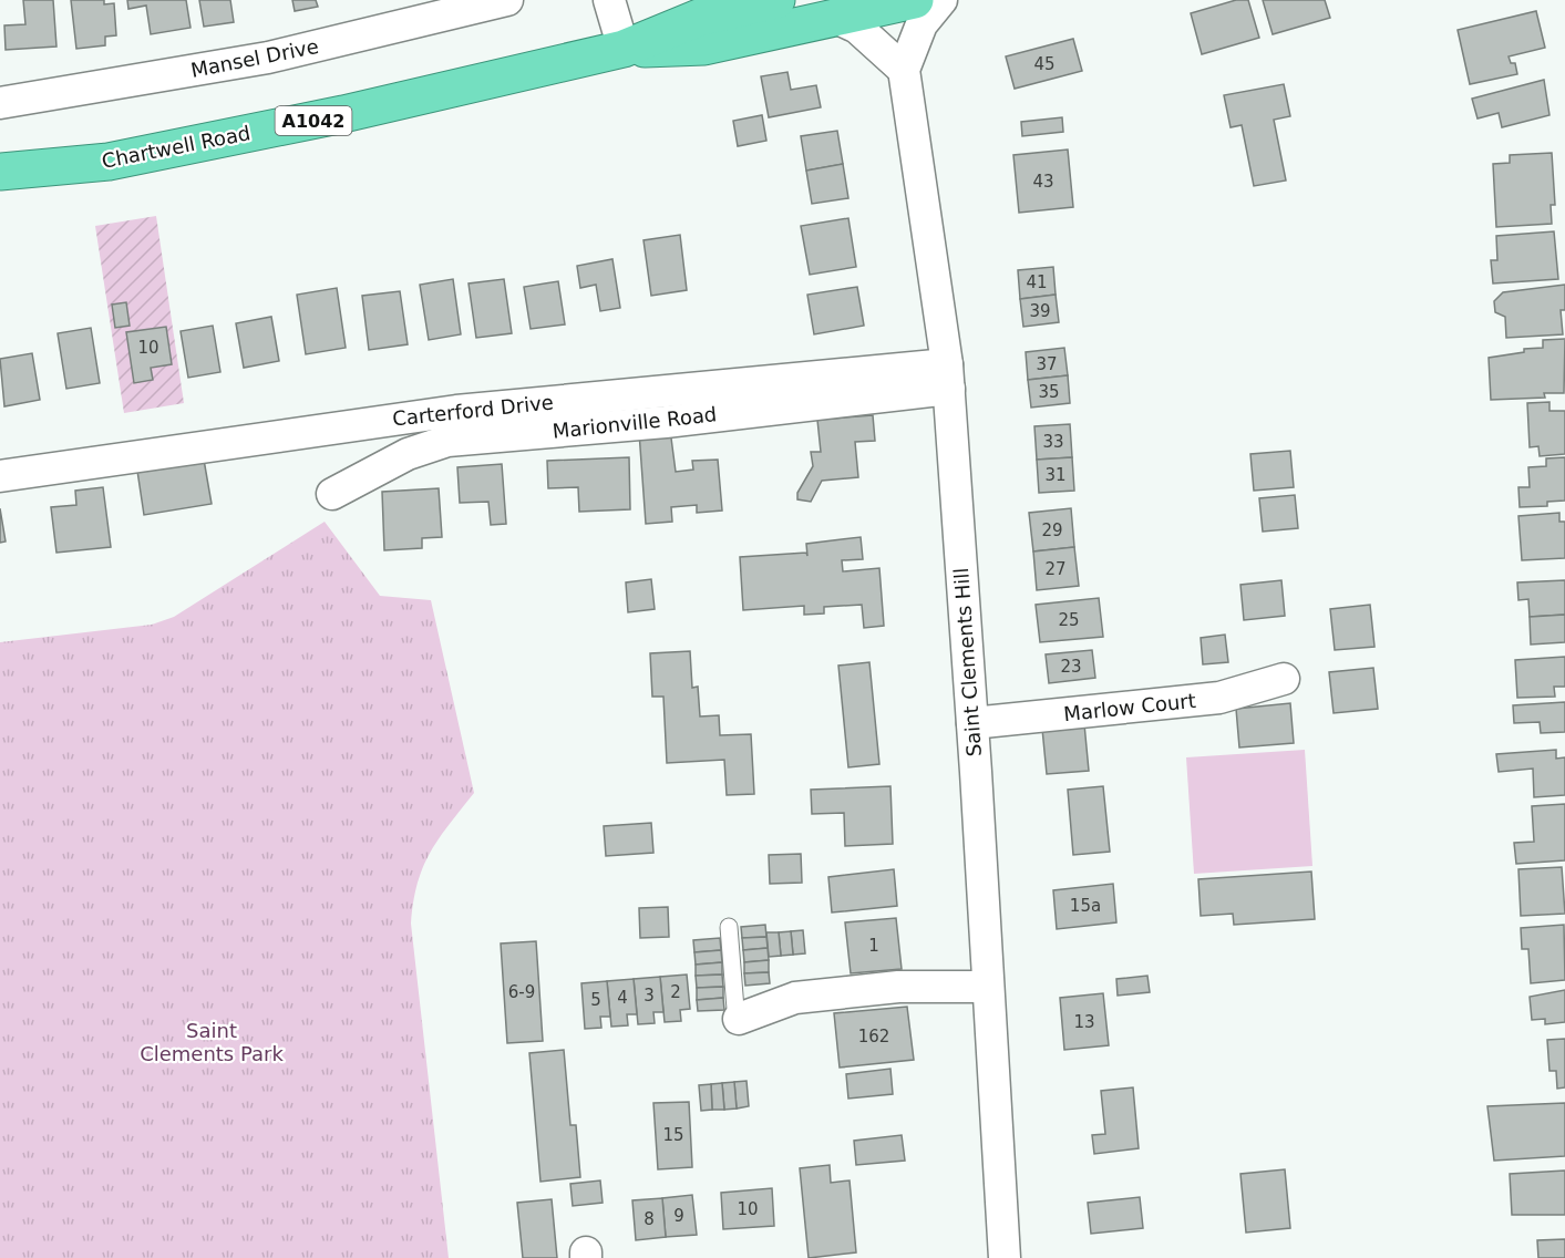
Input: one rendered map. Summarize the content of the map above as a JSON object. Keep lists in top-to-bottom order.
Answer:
{
  "streets": {
    "highway": ["A1042", "Chartwell Road"],
    "street": [
      "Mansel Drive",
      "Carterford Drive",
      "Marionville Road",
      "Saint Clements Hill",
      "Marlow Court"
    ]
  },
  "crossings": [
    ["Carterford Drive", "Marionville Road"],
    ["Carterford Drive", "Saint Clements Hill"],
    ["Marionville Road", "Saint Clements Hill"],
    ["Saint Clements Hill", "Marlow Court"]
  ],
  "parks": ["Saint Clements Park"],
  "house_numbers": [
    "45",
    "43",
    "41",
    "39",
    "10",
    "37",
    "35",
    "33",
    "31",
    "29",
    "27",
    "25",
    "23",
    "15a",
    "1",
    "6-9",
    "2",
    "3",
    "4",
    "5",
    "13",
    "162",
    "15",
    "10",
    "9",
    "8"
  ]
}
